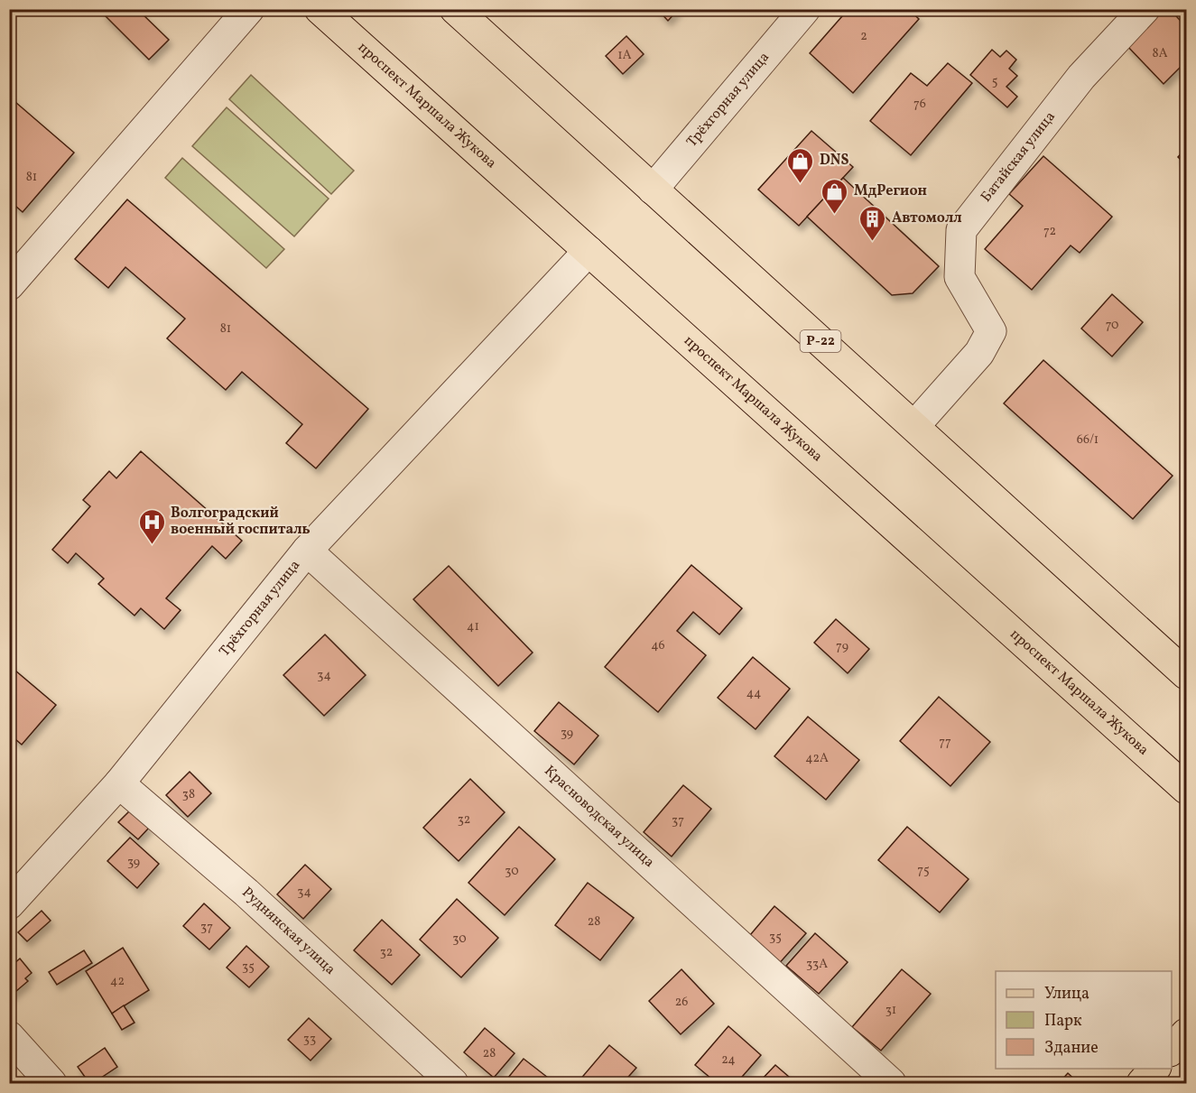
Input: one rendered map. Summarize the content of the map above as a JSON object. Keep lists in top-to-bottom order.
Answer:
{
  "streets": {
    "main road": ["проспект Маршала Жукова", "Р-22"],
    "street": [
      "Трёхгорная улица",
      "Батайская улица",
      "Красноводская улица",
      "Руднянская улица"
    ]
  },
  "crossings": [
    ["Трёхгорная улица", "проспект Маршала Жукова"],
    ["Трёхгорная улица", "Р-22"],
    ["Трёхгорная улица", "Красноводская улица"],
    ["Трёхгорная улица", "Руднянская улица"],
    ["Батайская улица", "Р-22"]
  ],
  "places": {
    "shop": ["DNS", "МдРегион"],
    "building": ["Автомолл"],
    "hospital": ["Волгоградский военный госпиталь"]
  },
  "house_numbers": [
    "2",
    "8А",
    "1А",
    "5",
    "76",
    "81",
    "72",
    "70",
    "81",
    "66/1",
    "41",
    "46",
    "79",
    "34",
    "44",
    "39",
    "77",
    "42А",
    "38",
    "32",
    "37",
    "39",
    "75",
    "30",
    "34",
    "28",
    "37",
    "35",
    "30",
    "32",
    "33А",
    "35",
    "42",
    "26",
    "31",
    "33",
    "28",
    "24"
  ],
  "legend": ["Улица", "Парк", "Здание"]
}
